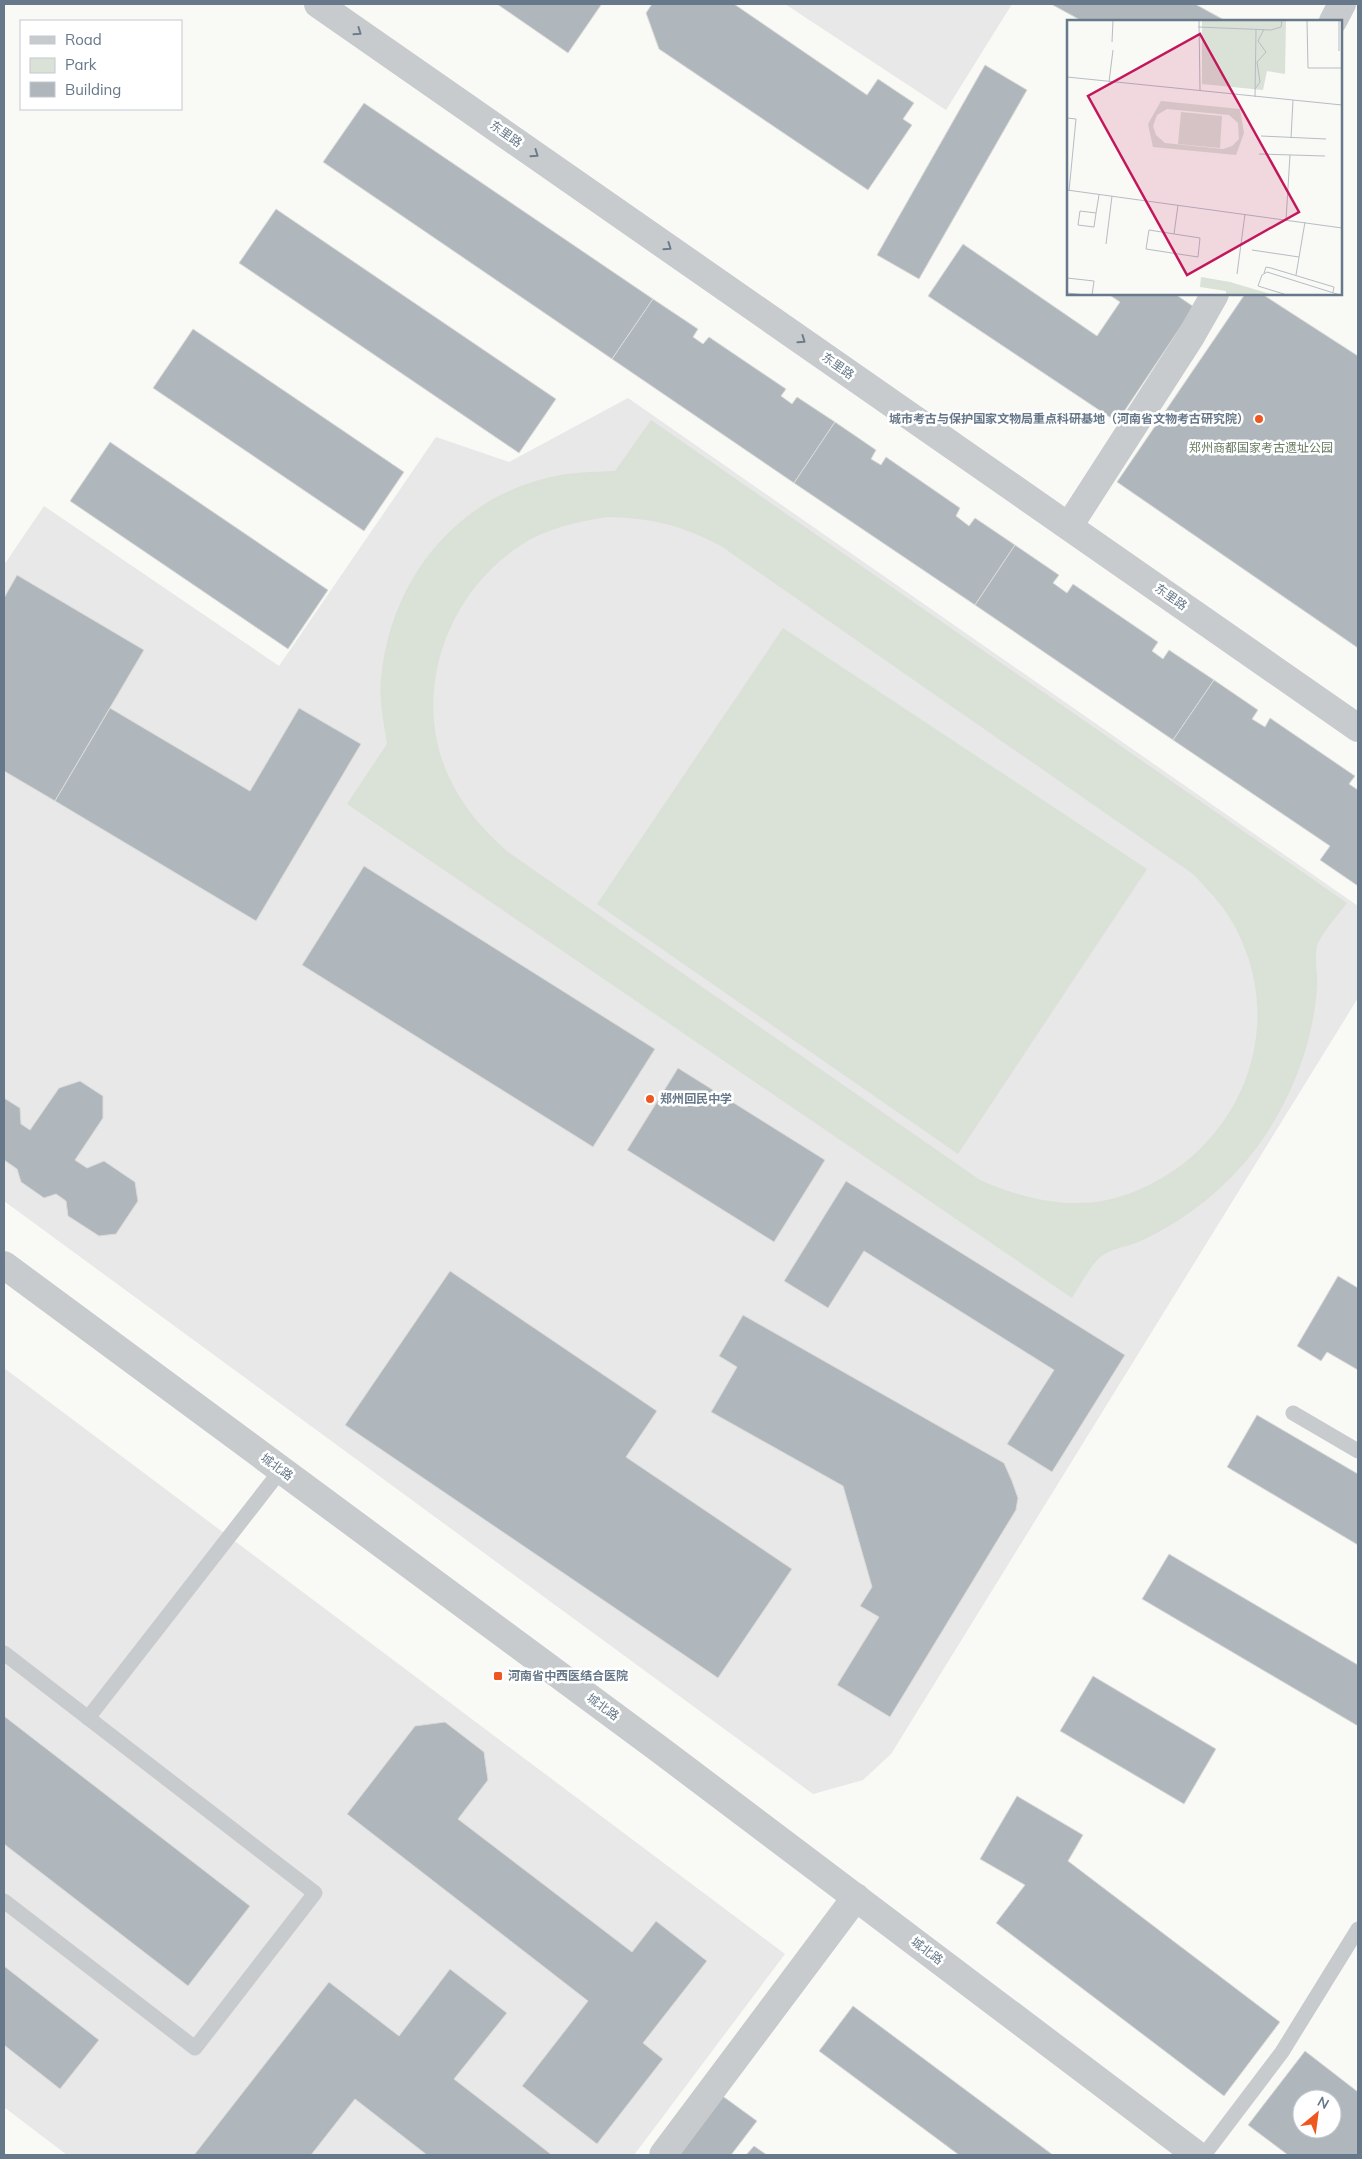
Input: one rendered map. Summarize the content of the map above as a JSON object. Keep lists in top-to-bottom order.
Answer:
{
  "streets": {
    "street": ["东里路", "城北路"]
  },
  "one_way": ["东里路"],
  "parks": ["郑州商都国家考古遗址公园"],
  "places": {
    "other": ["城市考古与保护国家文物局重点科研基地（河南省文物考古研究院）", "郑州回民中学"],
    "transit": ["河南省中西医结合医院"]
  },
  "legend": ["Road", "Park", "Building"],
  "north": "top right"
}
